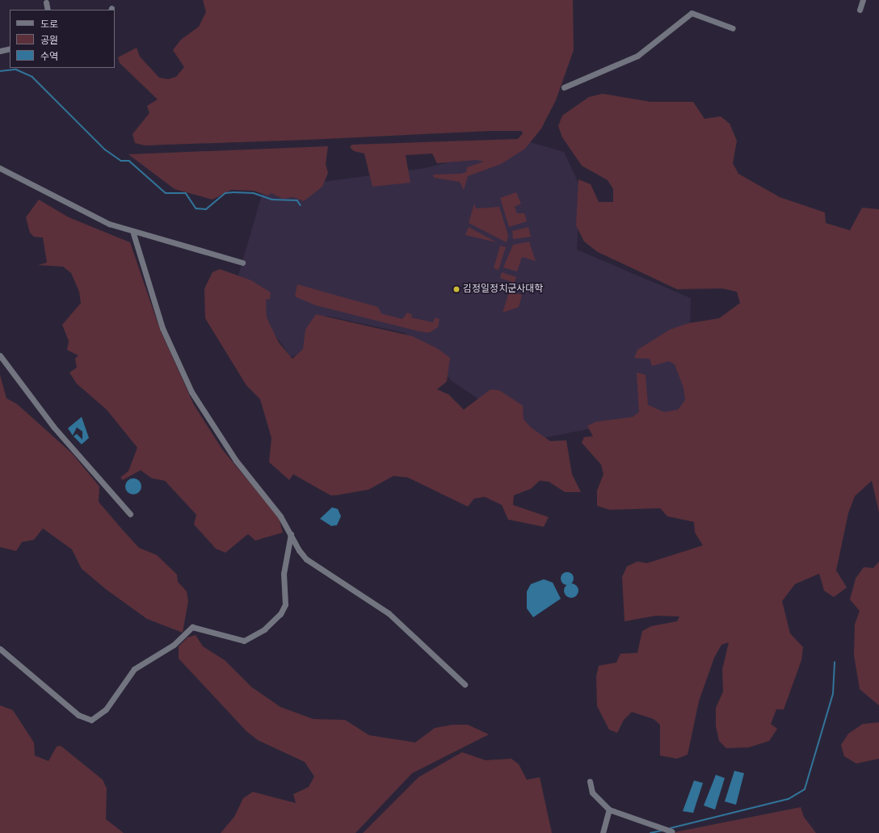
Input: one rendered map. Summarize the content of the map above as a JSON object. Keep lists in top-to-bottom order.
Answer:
{
  "places": ["김정일정치군사대학"],
  "legend": ["도로", "공원", "수역"]
}
